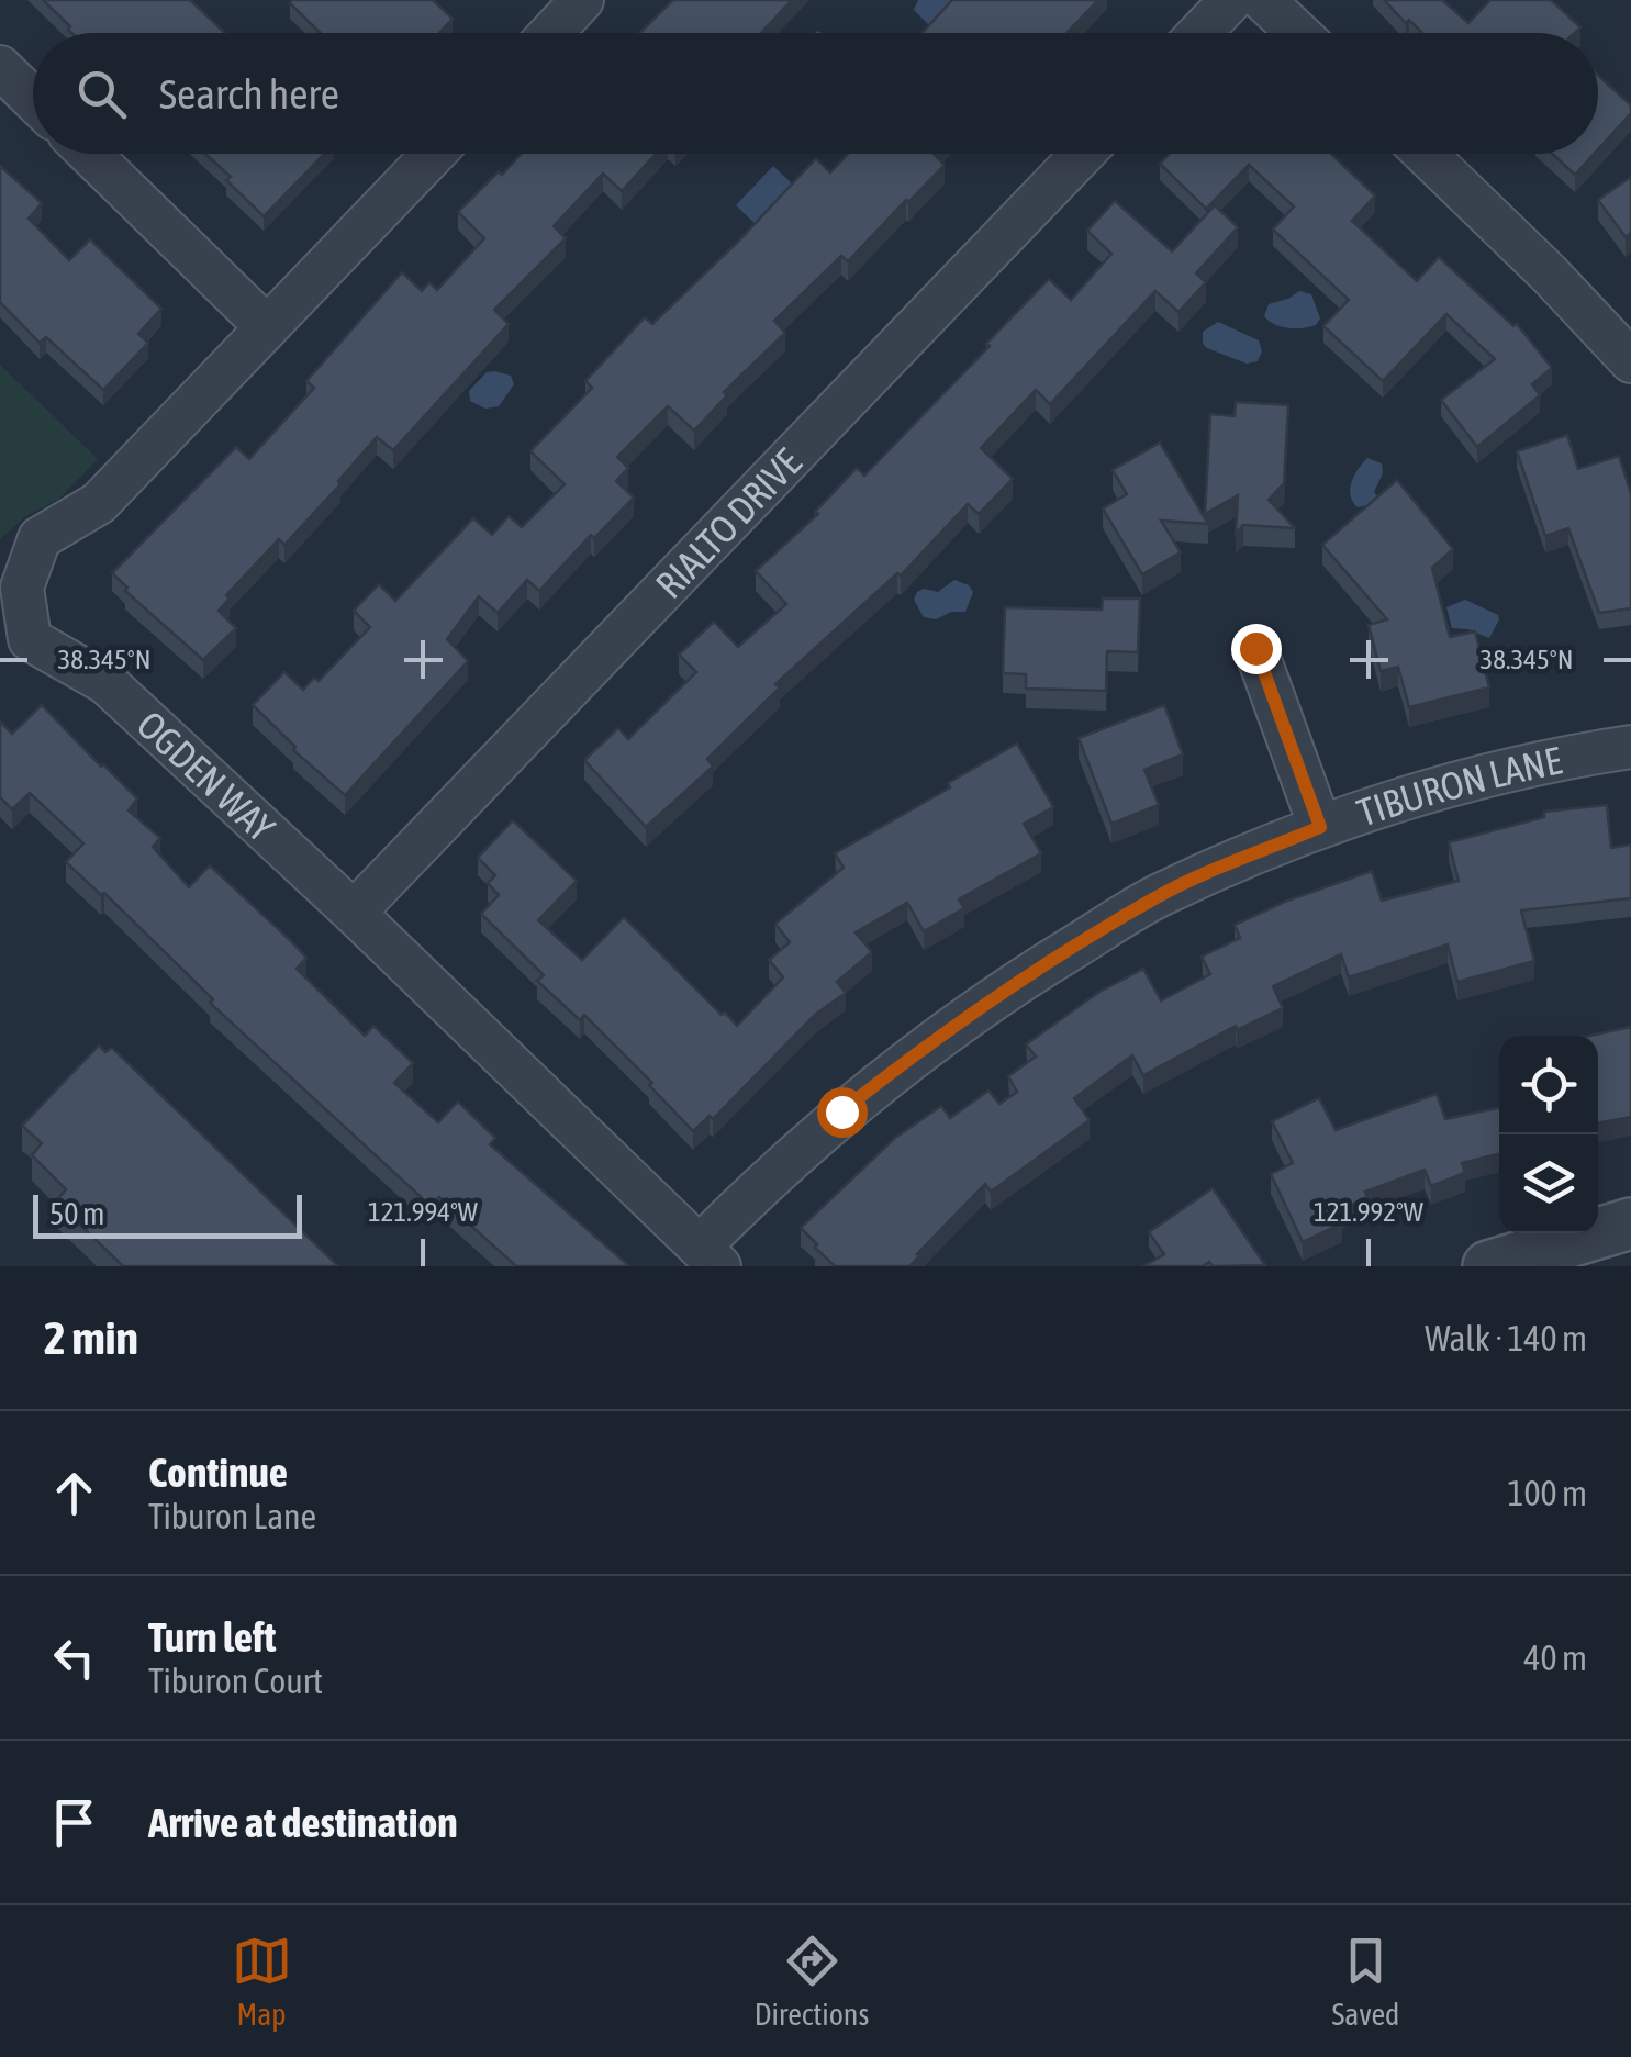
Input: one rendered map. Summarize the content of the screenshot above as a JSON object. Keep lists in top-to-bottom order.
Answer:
{
  "streets": {
    "street": ["RIALTO DRIVE", "OGDEN WAY", "TIBURON LANE"]
  },
  "crossings": [
    ["RIALTO DRIVE", "OGDEN WAY"],
    ["OGDEN WAY", "TIBURON LANE"]
  ],
  "scale_bar": "50 m",
  "page": {
    "search": "Search here",
    "scale": "50 m",
    "heading": ["2 min", "Walk · 140 m"],
    "list": [
      ["Continue", "Tiburon Lane", "100 m"],
      ["Turn left", "Tiburon Court", "40 m"],
      "Arrive at destination"
    ],
    "nav": ["Map", "Directions", "Saved"]
  },
  "coordinates": ["38.345°N", "121.994°W", "121.992°W"]
}
